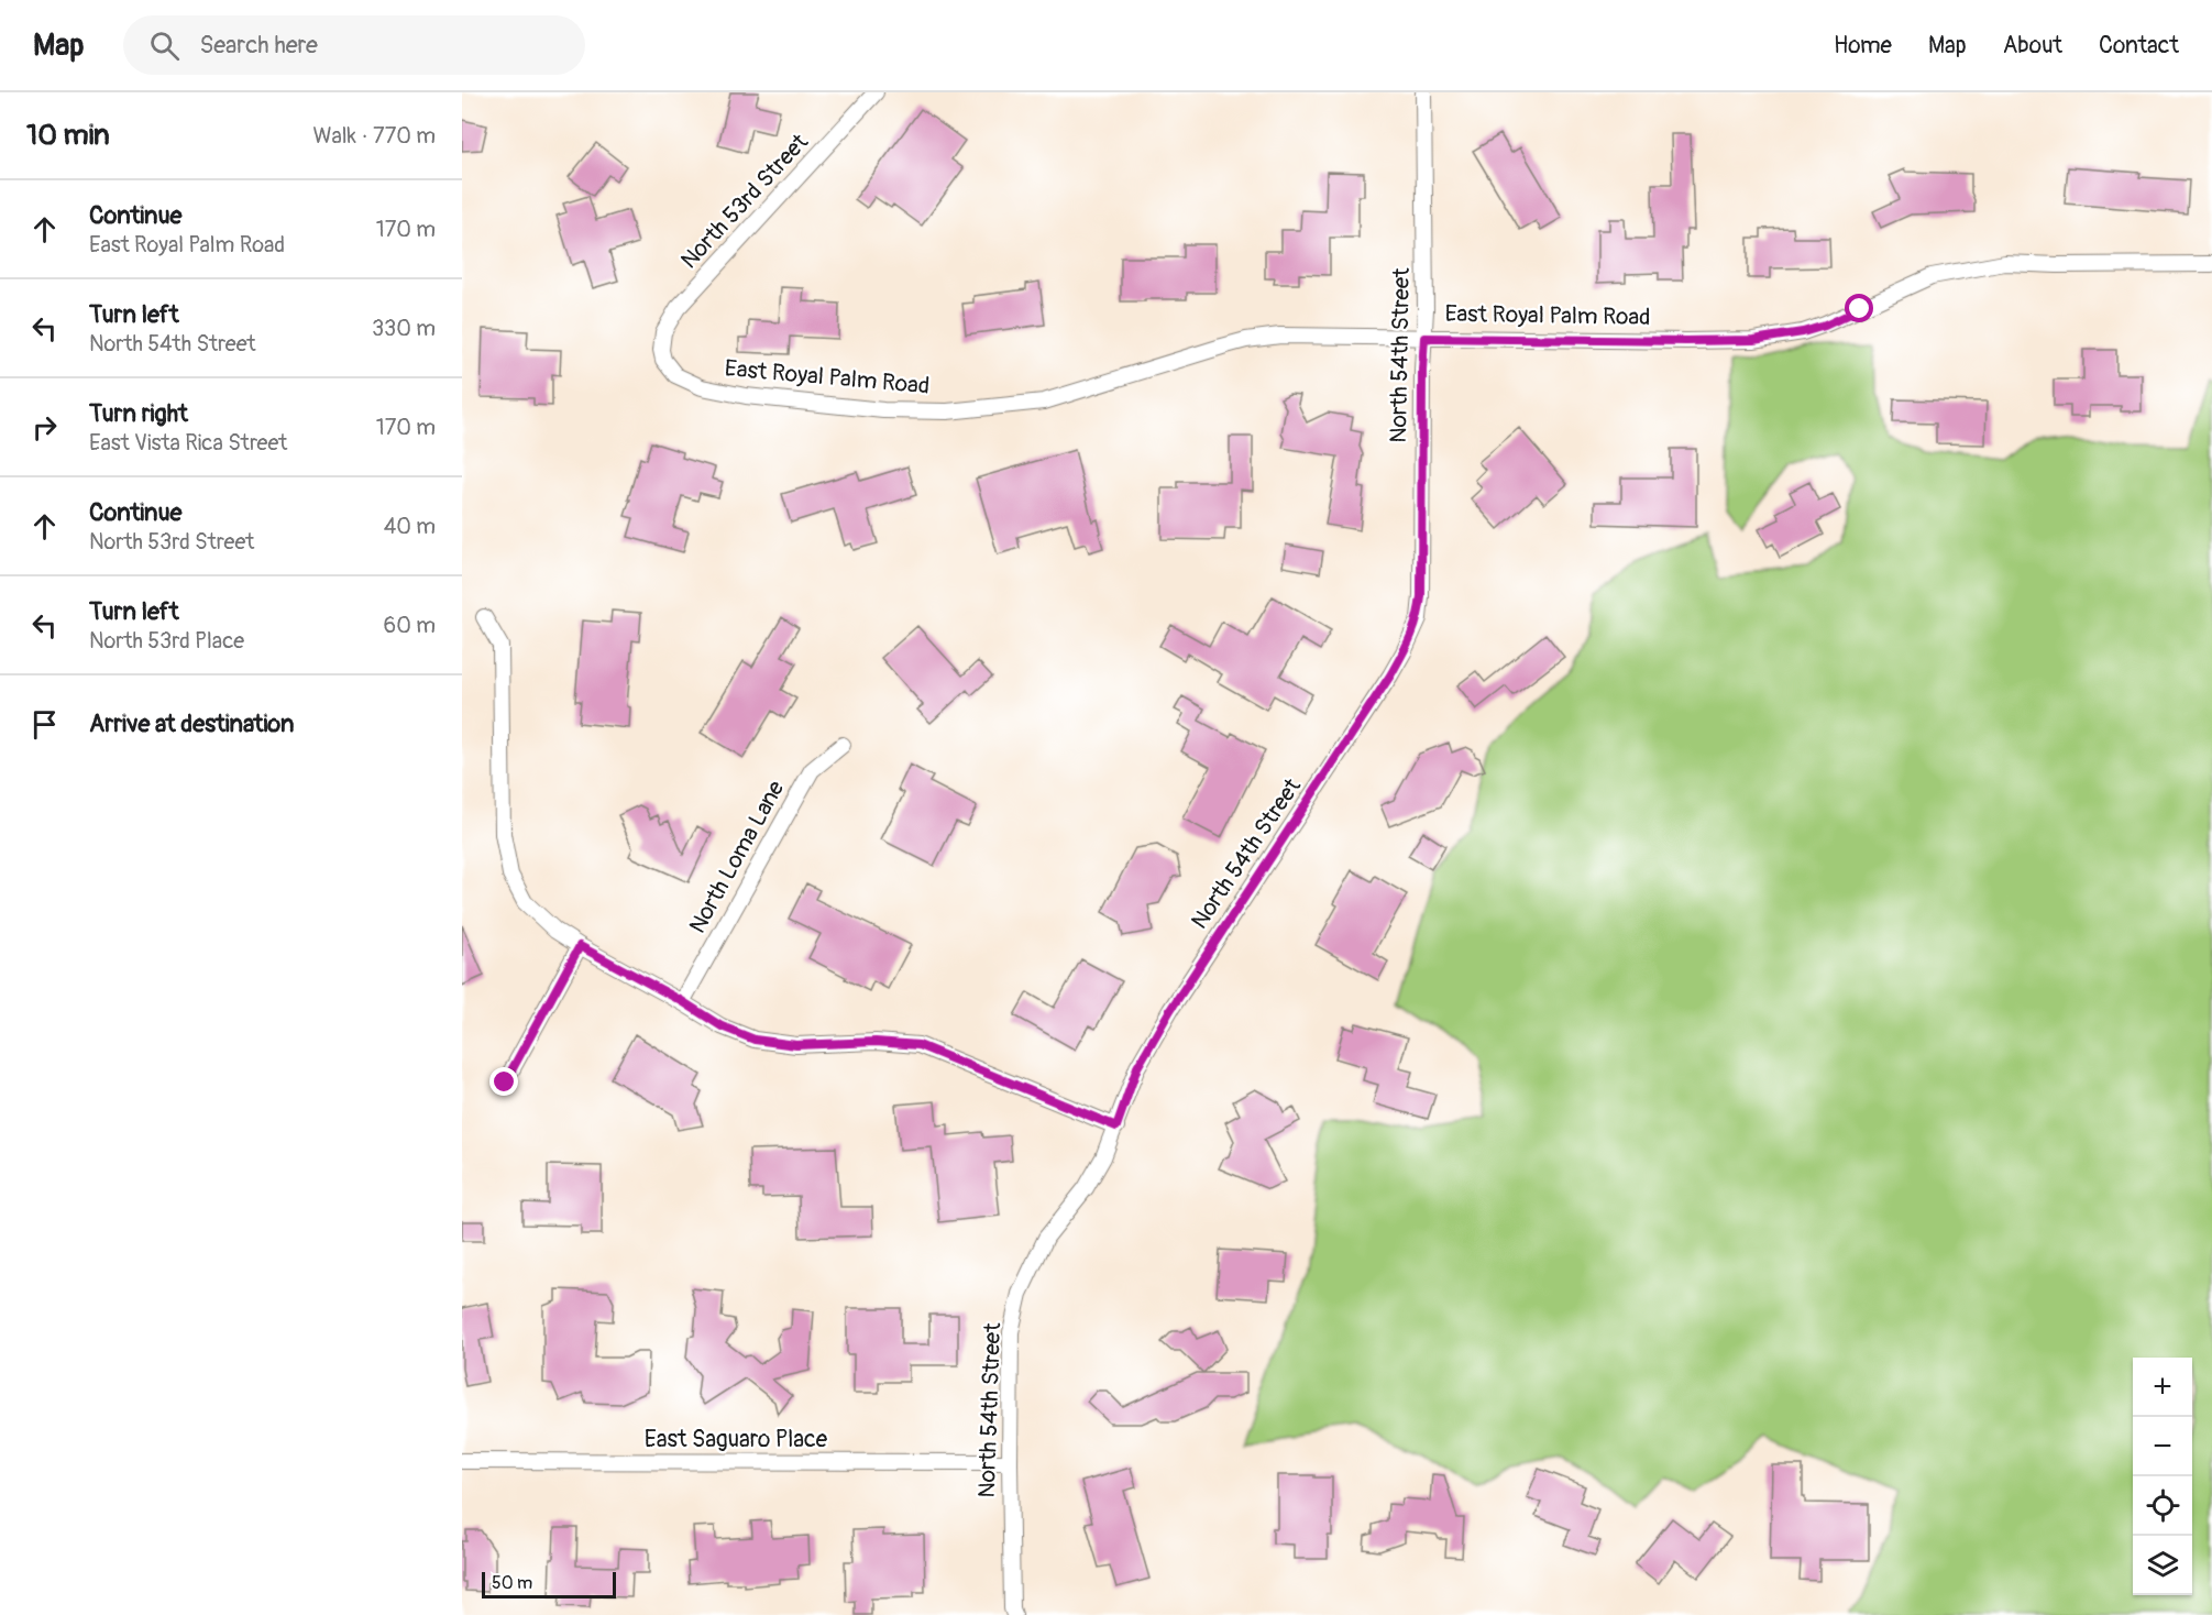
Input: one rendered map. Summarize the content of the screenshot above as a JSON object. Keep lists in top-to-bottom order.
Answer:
{
  "streets": {
    "street": [
      "North 53rd Street",
      "East Royal Palm Road",
      "North 54th Street",
      "North Loma Lane",
      "East Saguaro Place"
    ]
  },
  "crossings": [
    ["North 53rd Street", "East Royal Palm Road"],
    ["East Royal Palm Road", "North 54th Street"],
    ["North 54th Street", "East Saguaro Place"]
  ],
  "scale_bar": "50 m",
  "page": {
    "header": "Map",
    "search": "Search here",
    "nav": [
      "Home",
      "Map",
      "About",
      "Contact"
    ],
    "heading": ["10 min", "Walk · 770 m"],
    "list": [
      ["Continue", "East Royal Palm Road", "170 m"],
      ["Turn left", "North 54th Street", "330 m"],
      ["Turn right", "East Vista Rica Street", "170 m"],
      ["Continue", "North 53rd Street", "40 m"],
      ["Turn left", "North 53rd Place", "60 m"],
      "Arrive at destination"
    ],
    "map_buttons": ["+", "−"],
    "scale": "50 m"
  }
}
